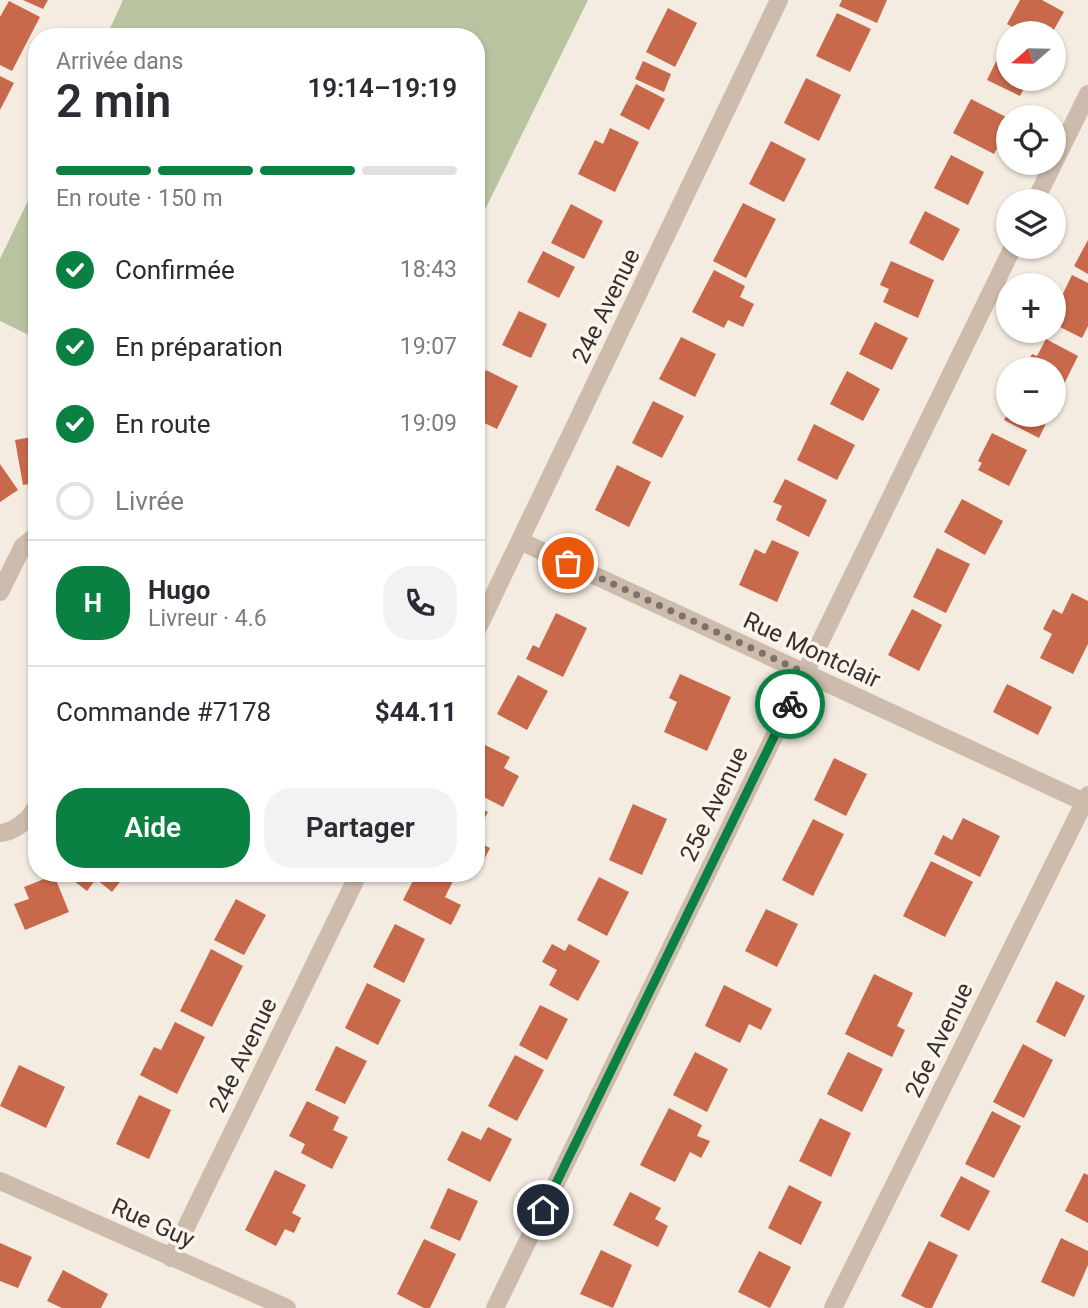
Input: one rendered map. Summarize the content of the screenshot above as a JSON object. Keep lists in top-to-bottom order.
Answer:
{
  "streets": {
    "street": [
      "24e Avenue",
      "Rue Montclair",
      "25e Avenue",
      "26e Avenue",
      "Rue Guy"
    ]
  },
  "crossings": [
    ["24e Avenue", "Rue Montclair"],
    ["24e Avenue", "Rue Guy"],
    ["Rue Montclair", "25e Avenue"],
    ["Rue Montclair", "26e Avenue"]
  ],
  "north": "left",
  "page": {
    "map_buttons": ["+", "−"],
    "heading": ["2 min", "Arrivée dans", "19:14–19:19"],
    "panel": [
      "Hugo",
      "Livreur · 4.6",
      "Commande #7178",
      "$44.11"
    ],
    "bar": "En route · 150 m",
    "list": [
      ["Confirmée", "18:43"],
      ["En préparation", "19:07"],
      ["En route", "19:09"],
      "Livrée"
    ],
    "round": "H",
    "buttons": ["Aide", "Partager"]
  }
}
